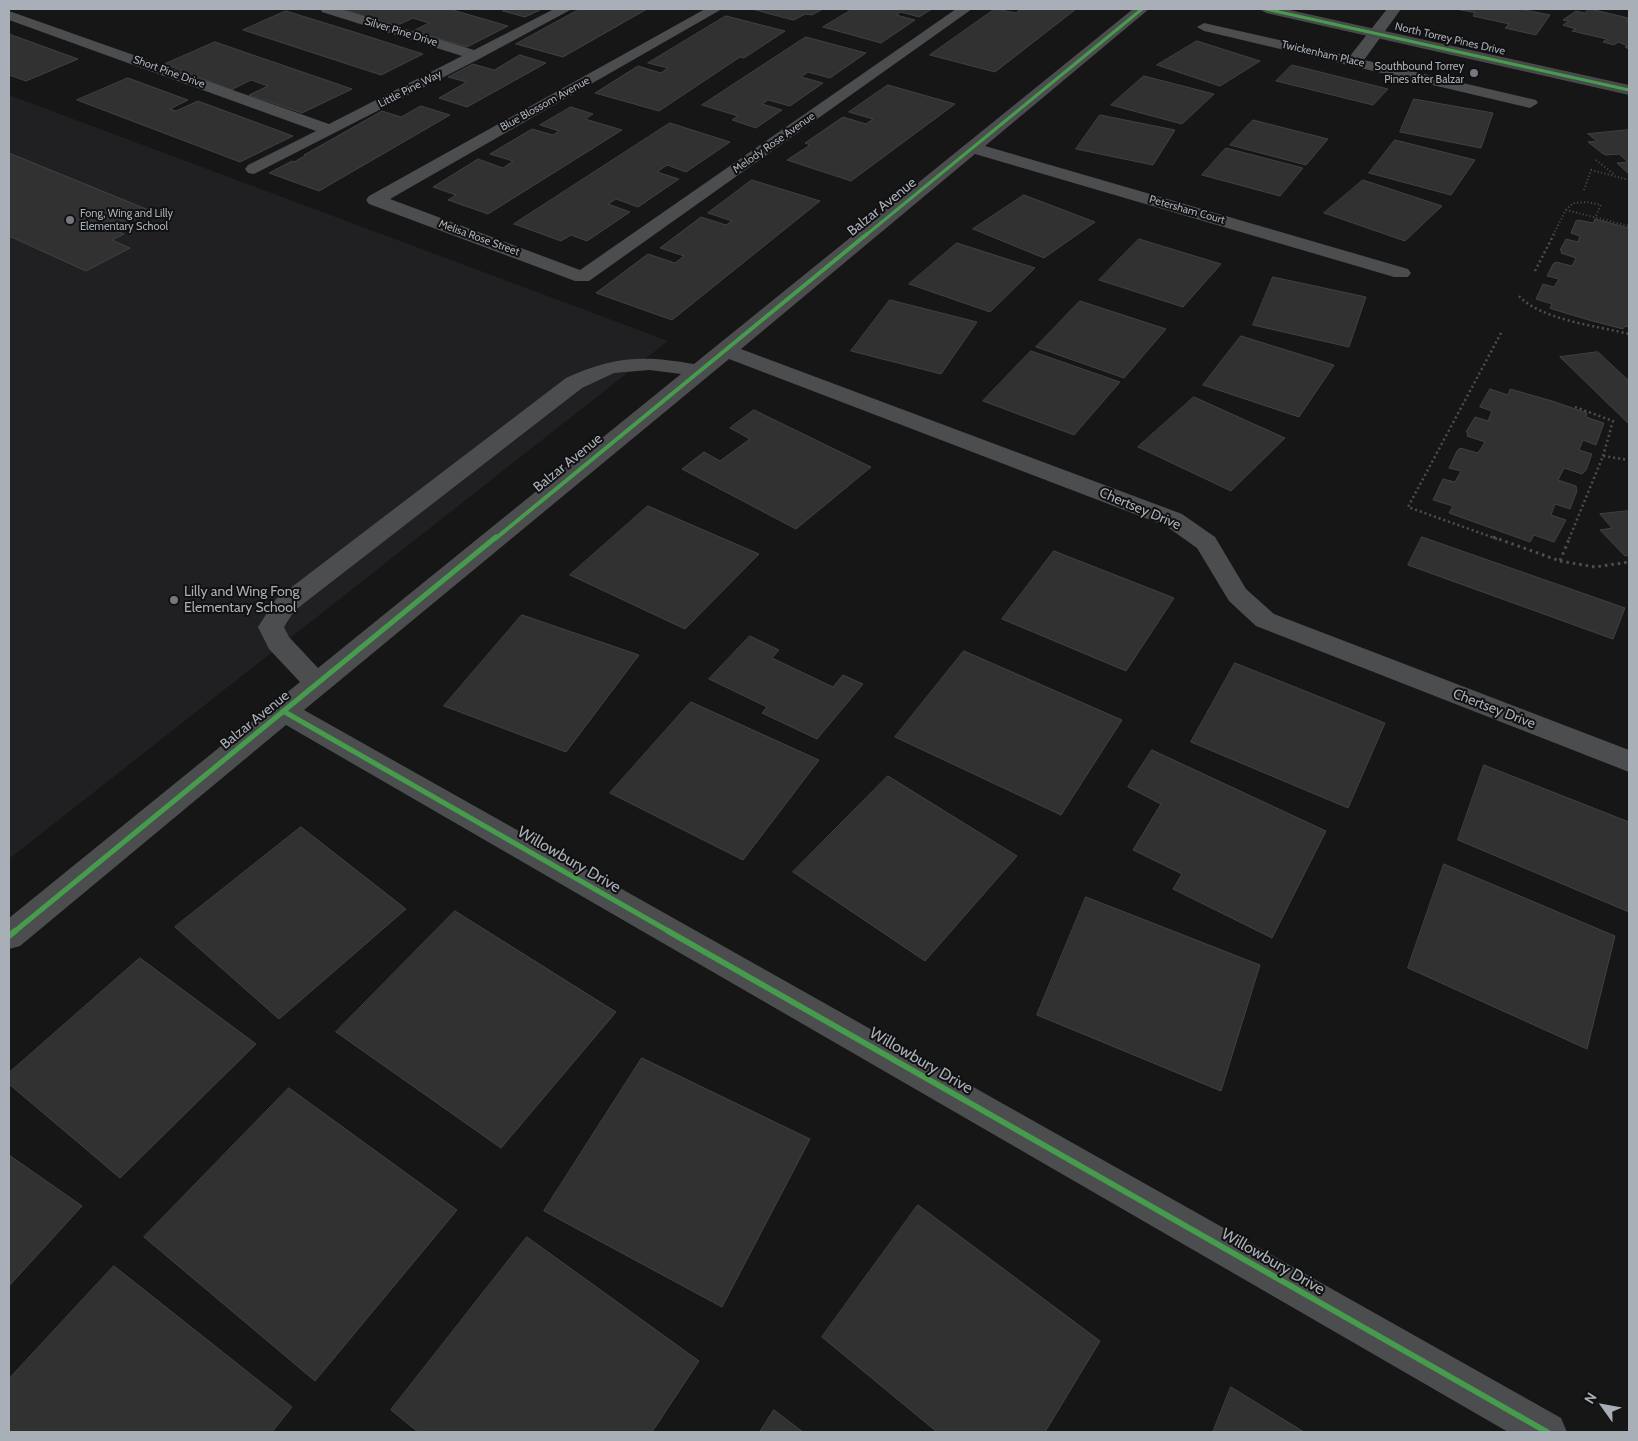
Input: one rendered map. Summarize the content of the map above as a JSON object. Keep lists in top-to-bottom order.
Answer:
{
  "streets": {
    "main road": ["North Torrey Pines Drive"],
    "street": [
      "Silver Pine Drive",
      "Twickenham Place",
      "Short Pine Drive",
      "Little Pine Way",
      "Blue Blossom Avenue",
      "Melody Rose Avenue",
      "Balzar Avenue",
      "Petersham Court",
      "Melisa Rose Street",
      "Chertsey Drive",
      "Willowbury Drive"
    ]
  },
  "crossings": [
    ["Silver Pine Drive", "Little Pine Way"],
    ["Short Pine Drive", "Little Pine Way"],
    ["Blue Blossom Avenue", "Melisa Rose Street"],
    ["Melody Rose Avenue", "Melisa Rose Street"],
    ["Balzar Avenue", "Petersham Court"],
    ["Balzar Avenue", "Chertsey Drive"],
    ["Balzar Avenue", "Willowbury Drive"]
  ],
  "places": ["Southbound Torrey Pines after Balzar", "Fong, Wing and Lilly Elementary School", "Lilly and Wing Fong Elementary School"],
  "north": "top left"
}
